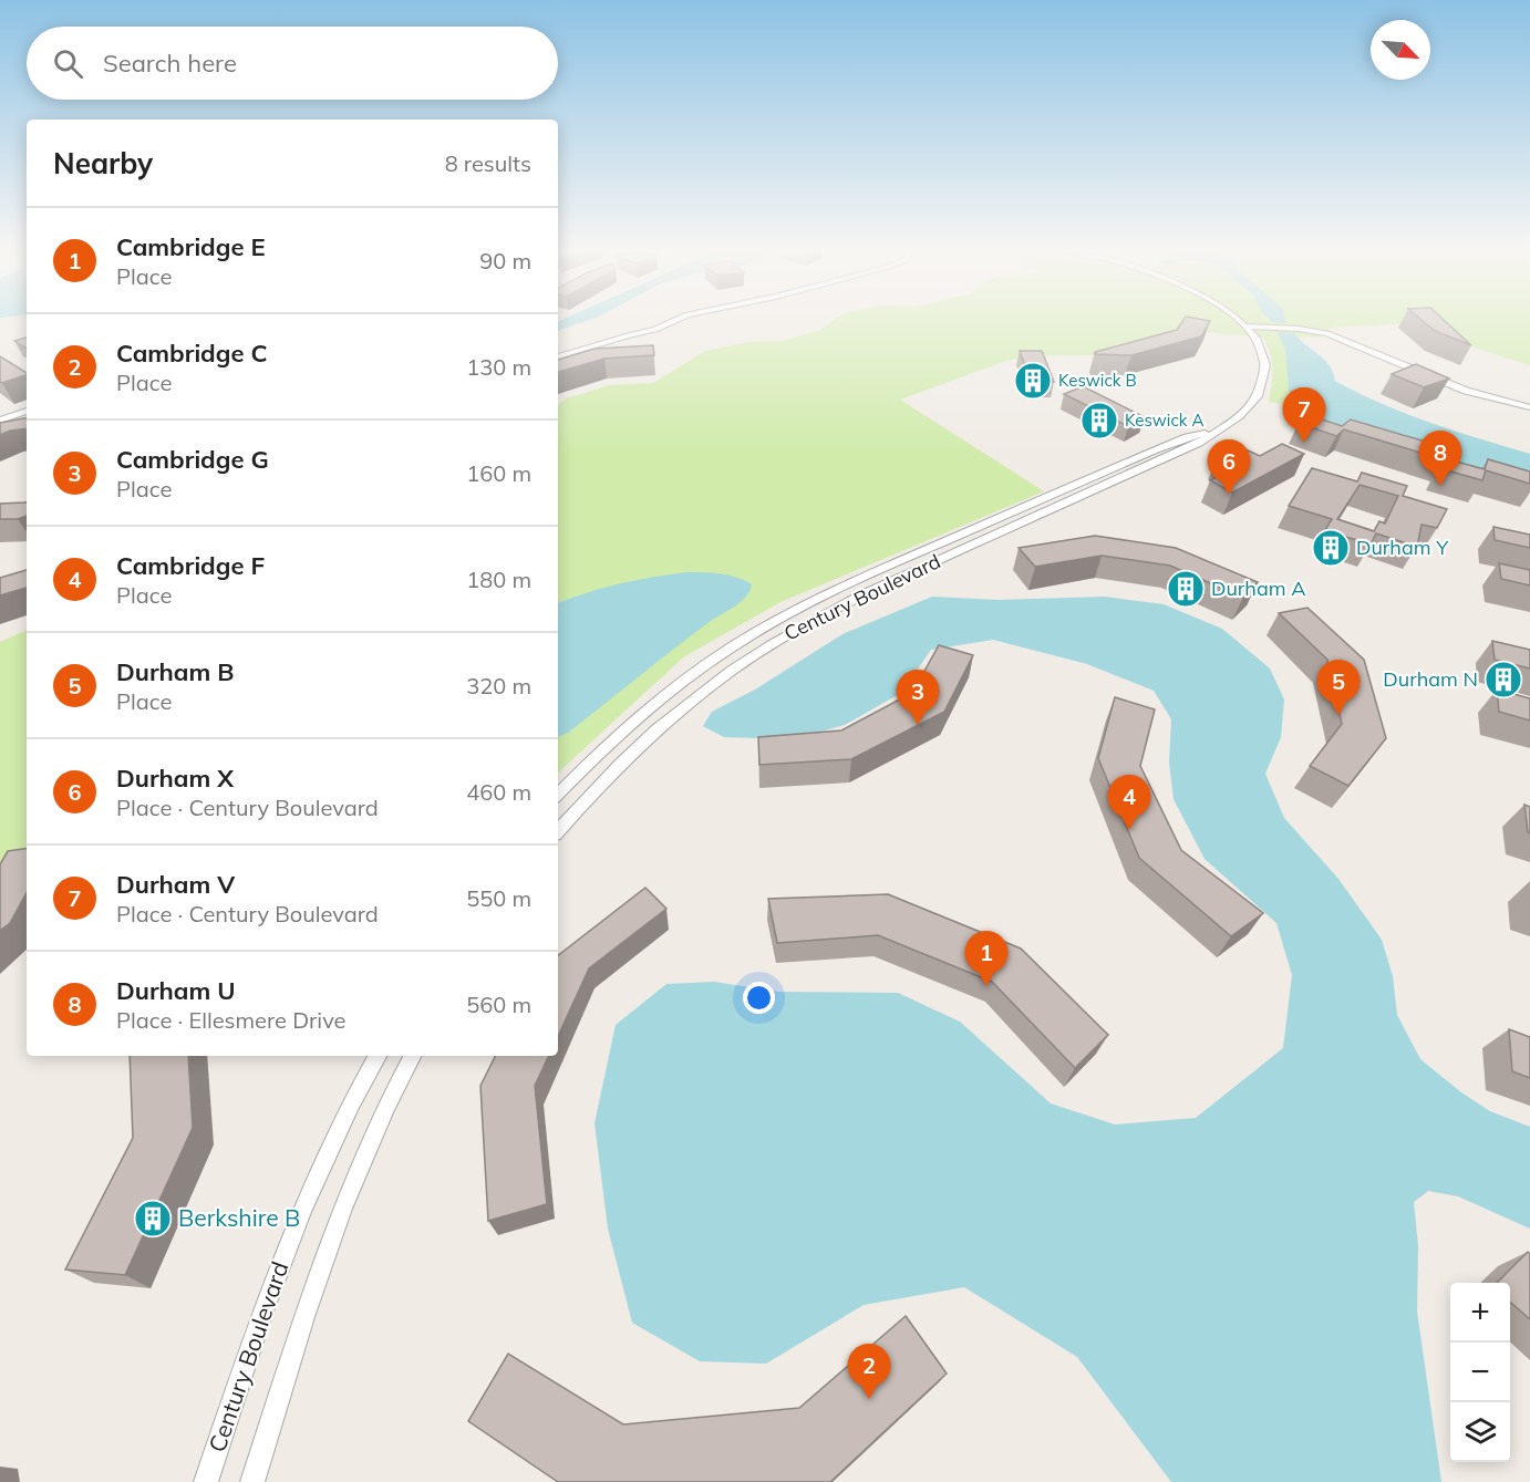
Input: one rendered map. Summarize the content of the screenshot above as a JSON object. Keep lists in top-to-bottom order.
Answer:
{
  "streets": {
    "street": ["Century Boulevard"]
  },
  "places": {
    "building": [
      "Keswick B",
      "Keswick A",
      "Durham Y",
      "Durham A",
      "Durham N",
      "Berkshire B"
    ]
  },
  "north": "bottom right",
  "page": {
    "search": "Search here",
    "heading": ["Nearby", "8 results"],
    "list": [
      {
        "mark": "1",
        "name": "Cambridge E",
        "note": "Place",
        "value": "90 m"
      },
      {
        "mark": "2",
        "name": "Cambridge C",
        "note": "Place",
        "value": "130 m"
      },
      {
        "mark": "3",
        "name": "Cambridge G",
        "note": "Place",
        "value": "160 m"
      },
      {
        "mark": "4",
        "name": "Cambridge F",
        "note": "Place",
        "value": "180 m"
      },
      {
        "mark": "5",
        "name": "Durham B",
        "note": "Place",
        "value": "320 m"
      },
      {
        "mark": "6",
        "name": "Durham X",
        "note": "Place · Century Boulevard",
        "value": "460 m"
      },
      {
        "mark": "7",
        "name": "Durham V",
        "note": "Place · Century Boulevard",
        "value": "550 m"
      },
      {
        "mark": "8",
        "name": "Durham U",
        "note": "Place · Ellesmere Drive",
        "value": "560 m"
      }
    ],
    "pins": [
      "7",
      "8",
      "6",
      "5",
      "3",
      "4",
      "1",
      "2"
    ],
    "map_buttons": ["+", "−"]
  }
}
